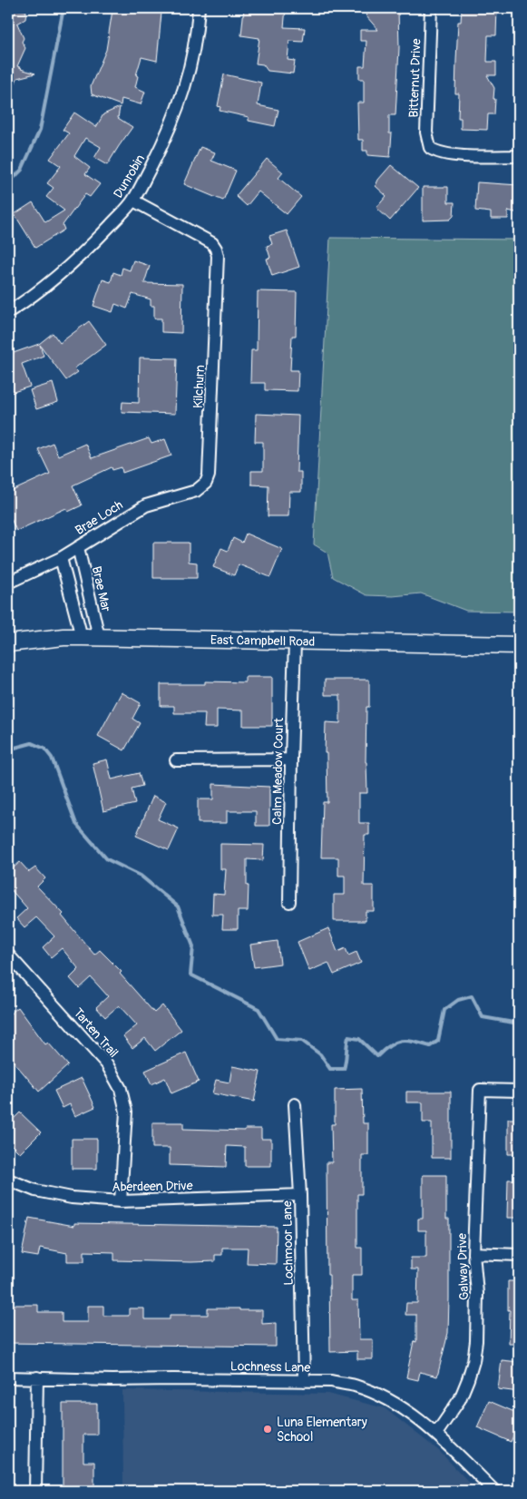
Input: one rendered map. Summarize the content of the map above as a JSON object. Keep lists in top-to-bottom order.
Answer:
{
  "streets": {
    "main road": ["East Campbell Road"],
    "street": [
      "Bitternut Drive",
      "Dunrobin",
      "Kilchurn",
      "Brae Loch",
      "Brae Mar",
      "Calm Meadow Court",
      "Tarten Trail",
      "Aberdeen Drive",
      "Lochmoor Lane",
      "Galway Drive",
      "Lochness Lane"
    ]
  },
  "crossings": [
    ["Dunrobin", "Kilchurn"],
    ["Kilchurn", "Brae Loch"],
    ["Brae Loch", "Brae Mar"],
    ["Brae Mar", "East Campbell Road"],
    ["East Campbell Road", "Calm Meadow Court"],
    ["Tarten Trail", "Aberdeen Drive"],
    ["Aberdeen Drive", "Lochmoor Lane"],
    ["Lochmoor Lane", "Lochness Lane"],
    ["Galway Drive", "Lochness Lane"]
  ],
  "places": ["Luna Elementary School"]
}
